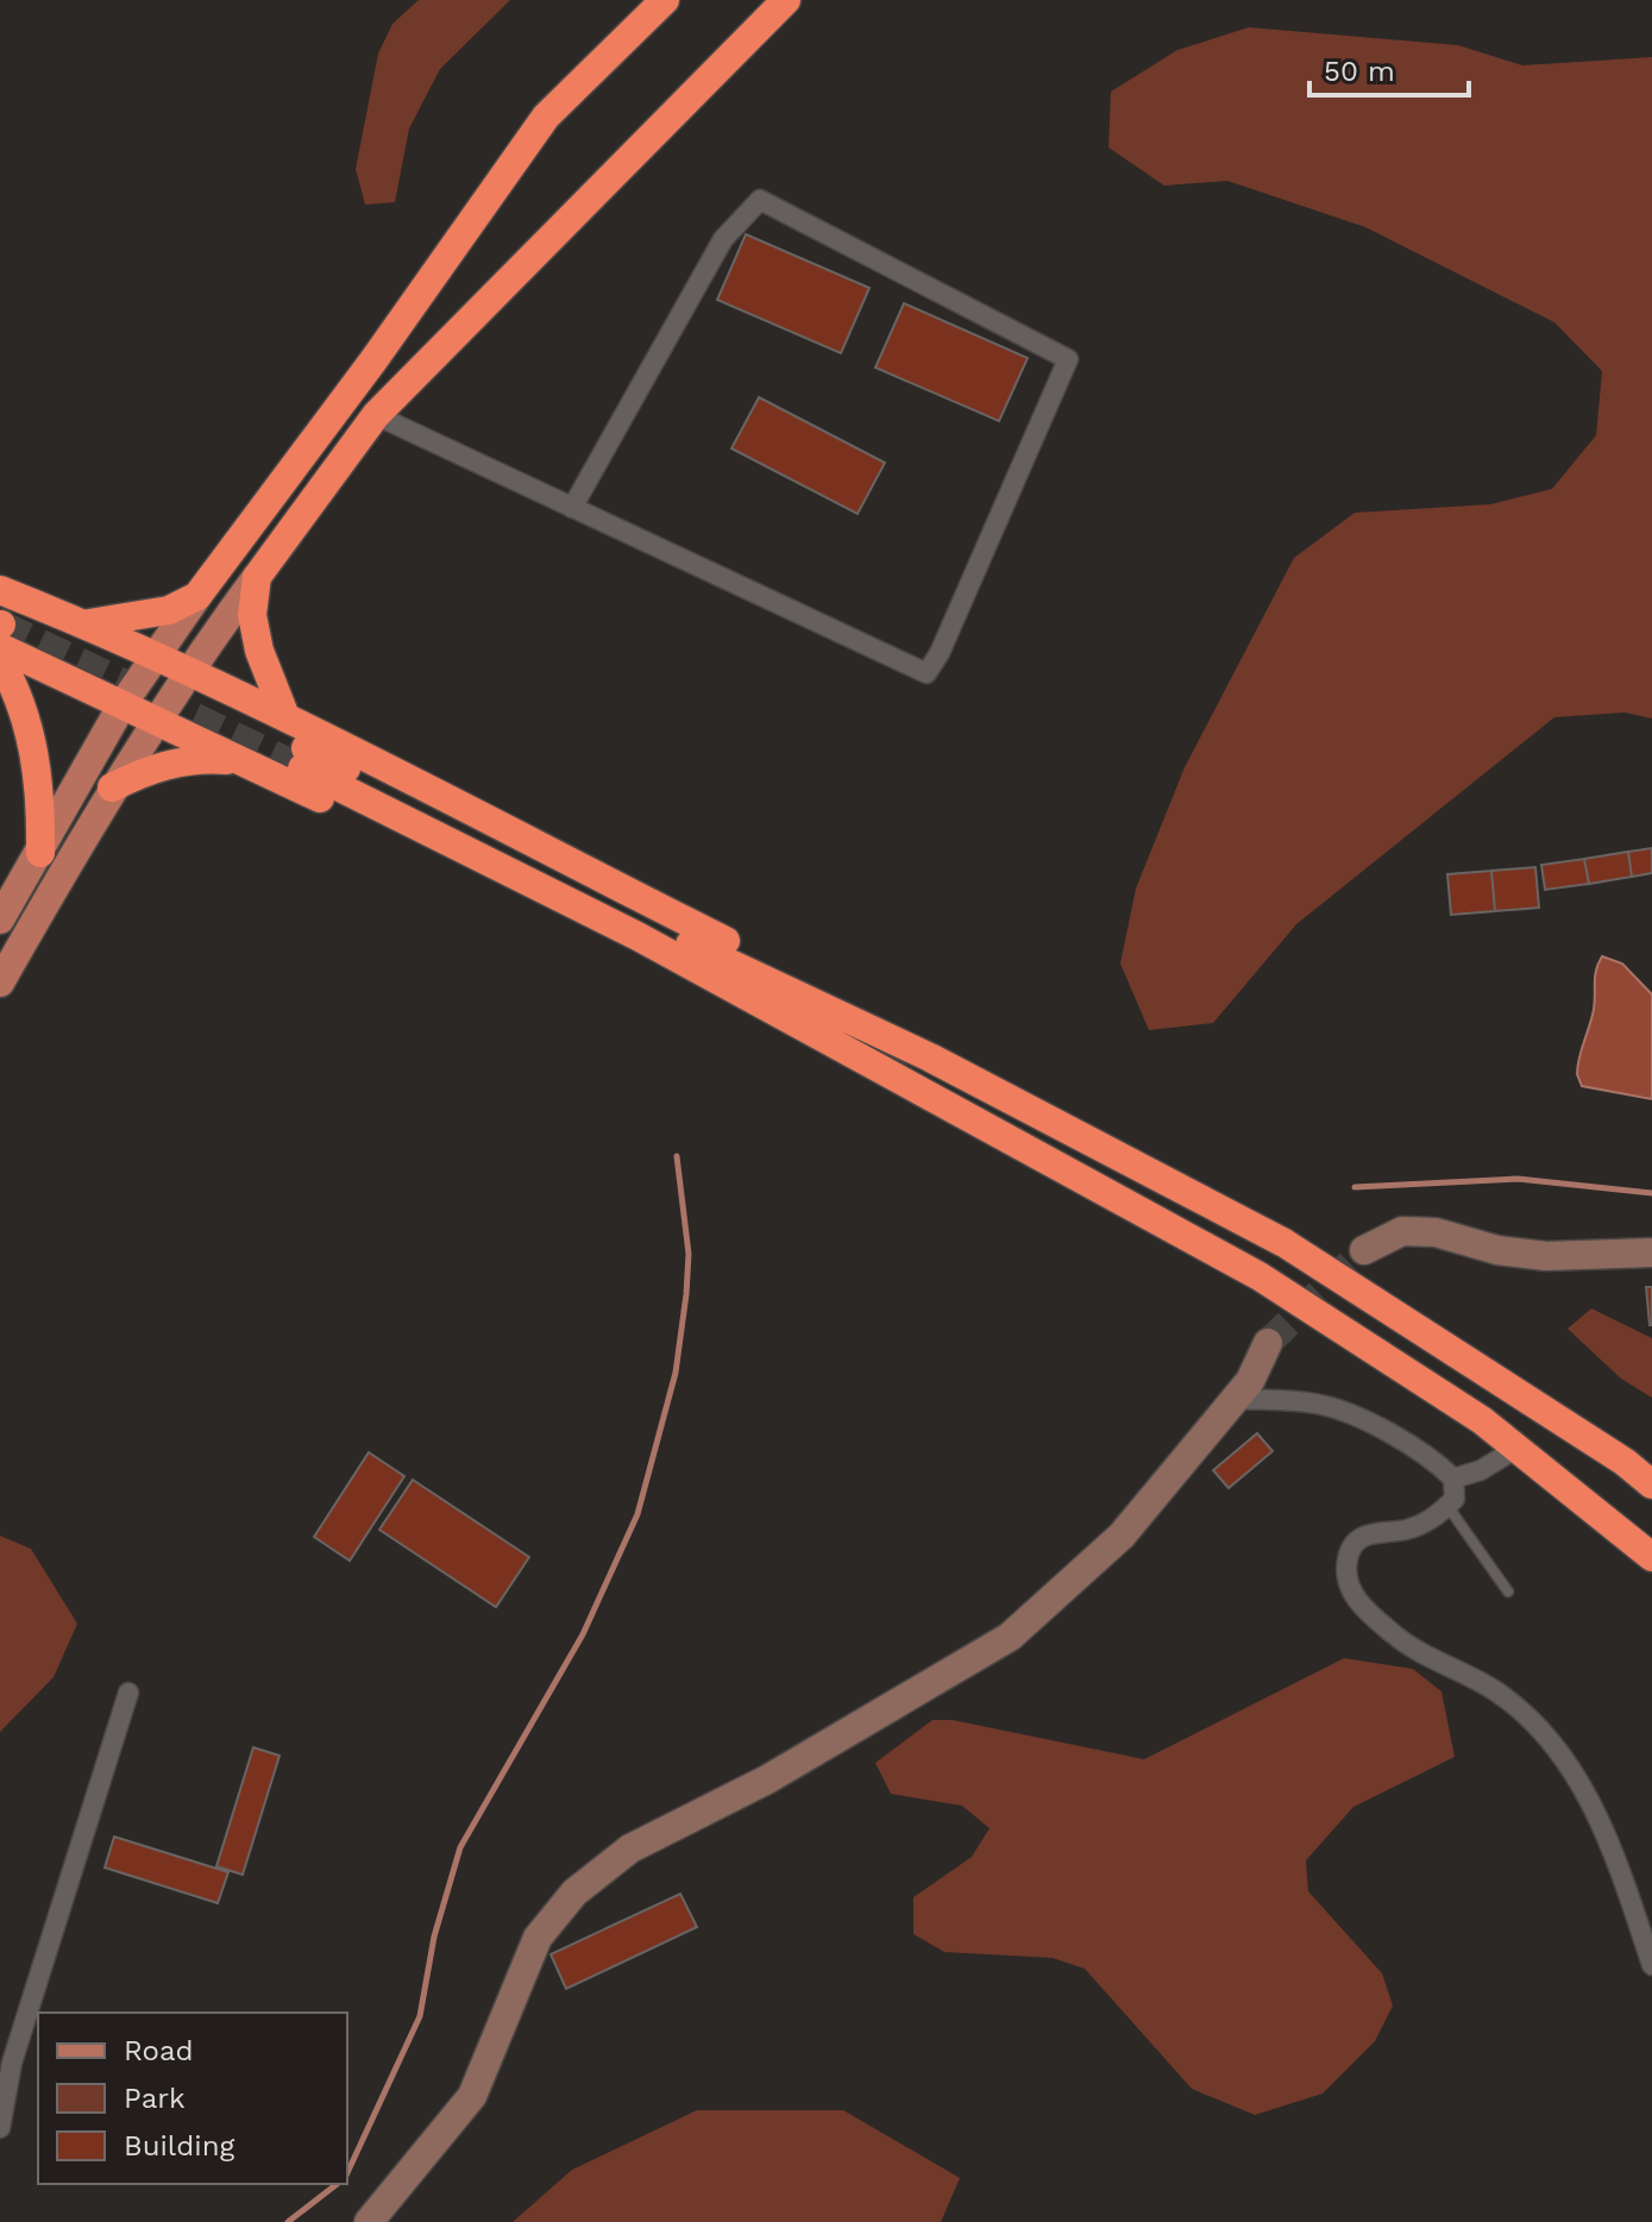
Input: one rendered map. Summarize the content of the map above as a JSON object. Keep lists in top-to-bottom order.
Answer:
{
  "legend": ["Road", "Park", "Building"],
  "scale_bar": "50 m"
}
